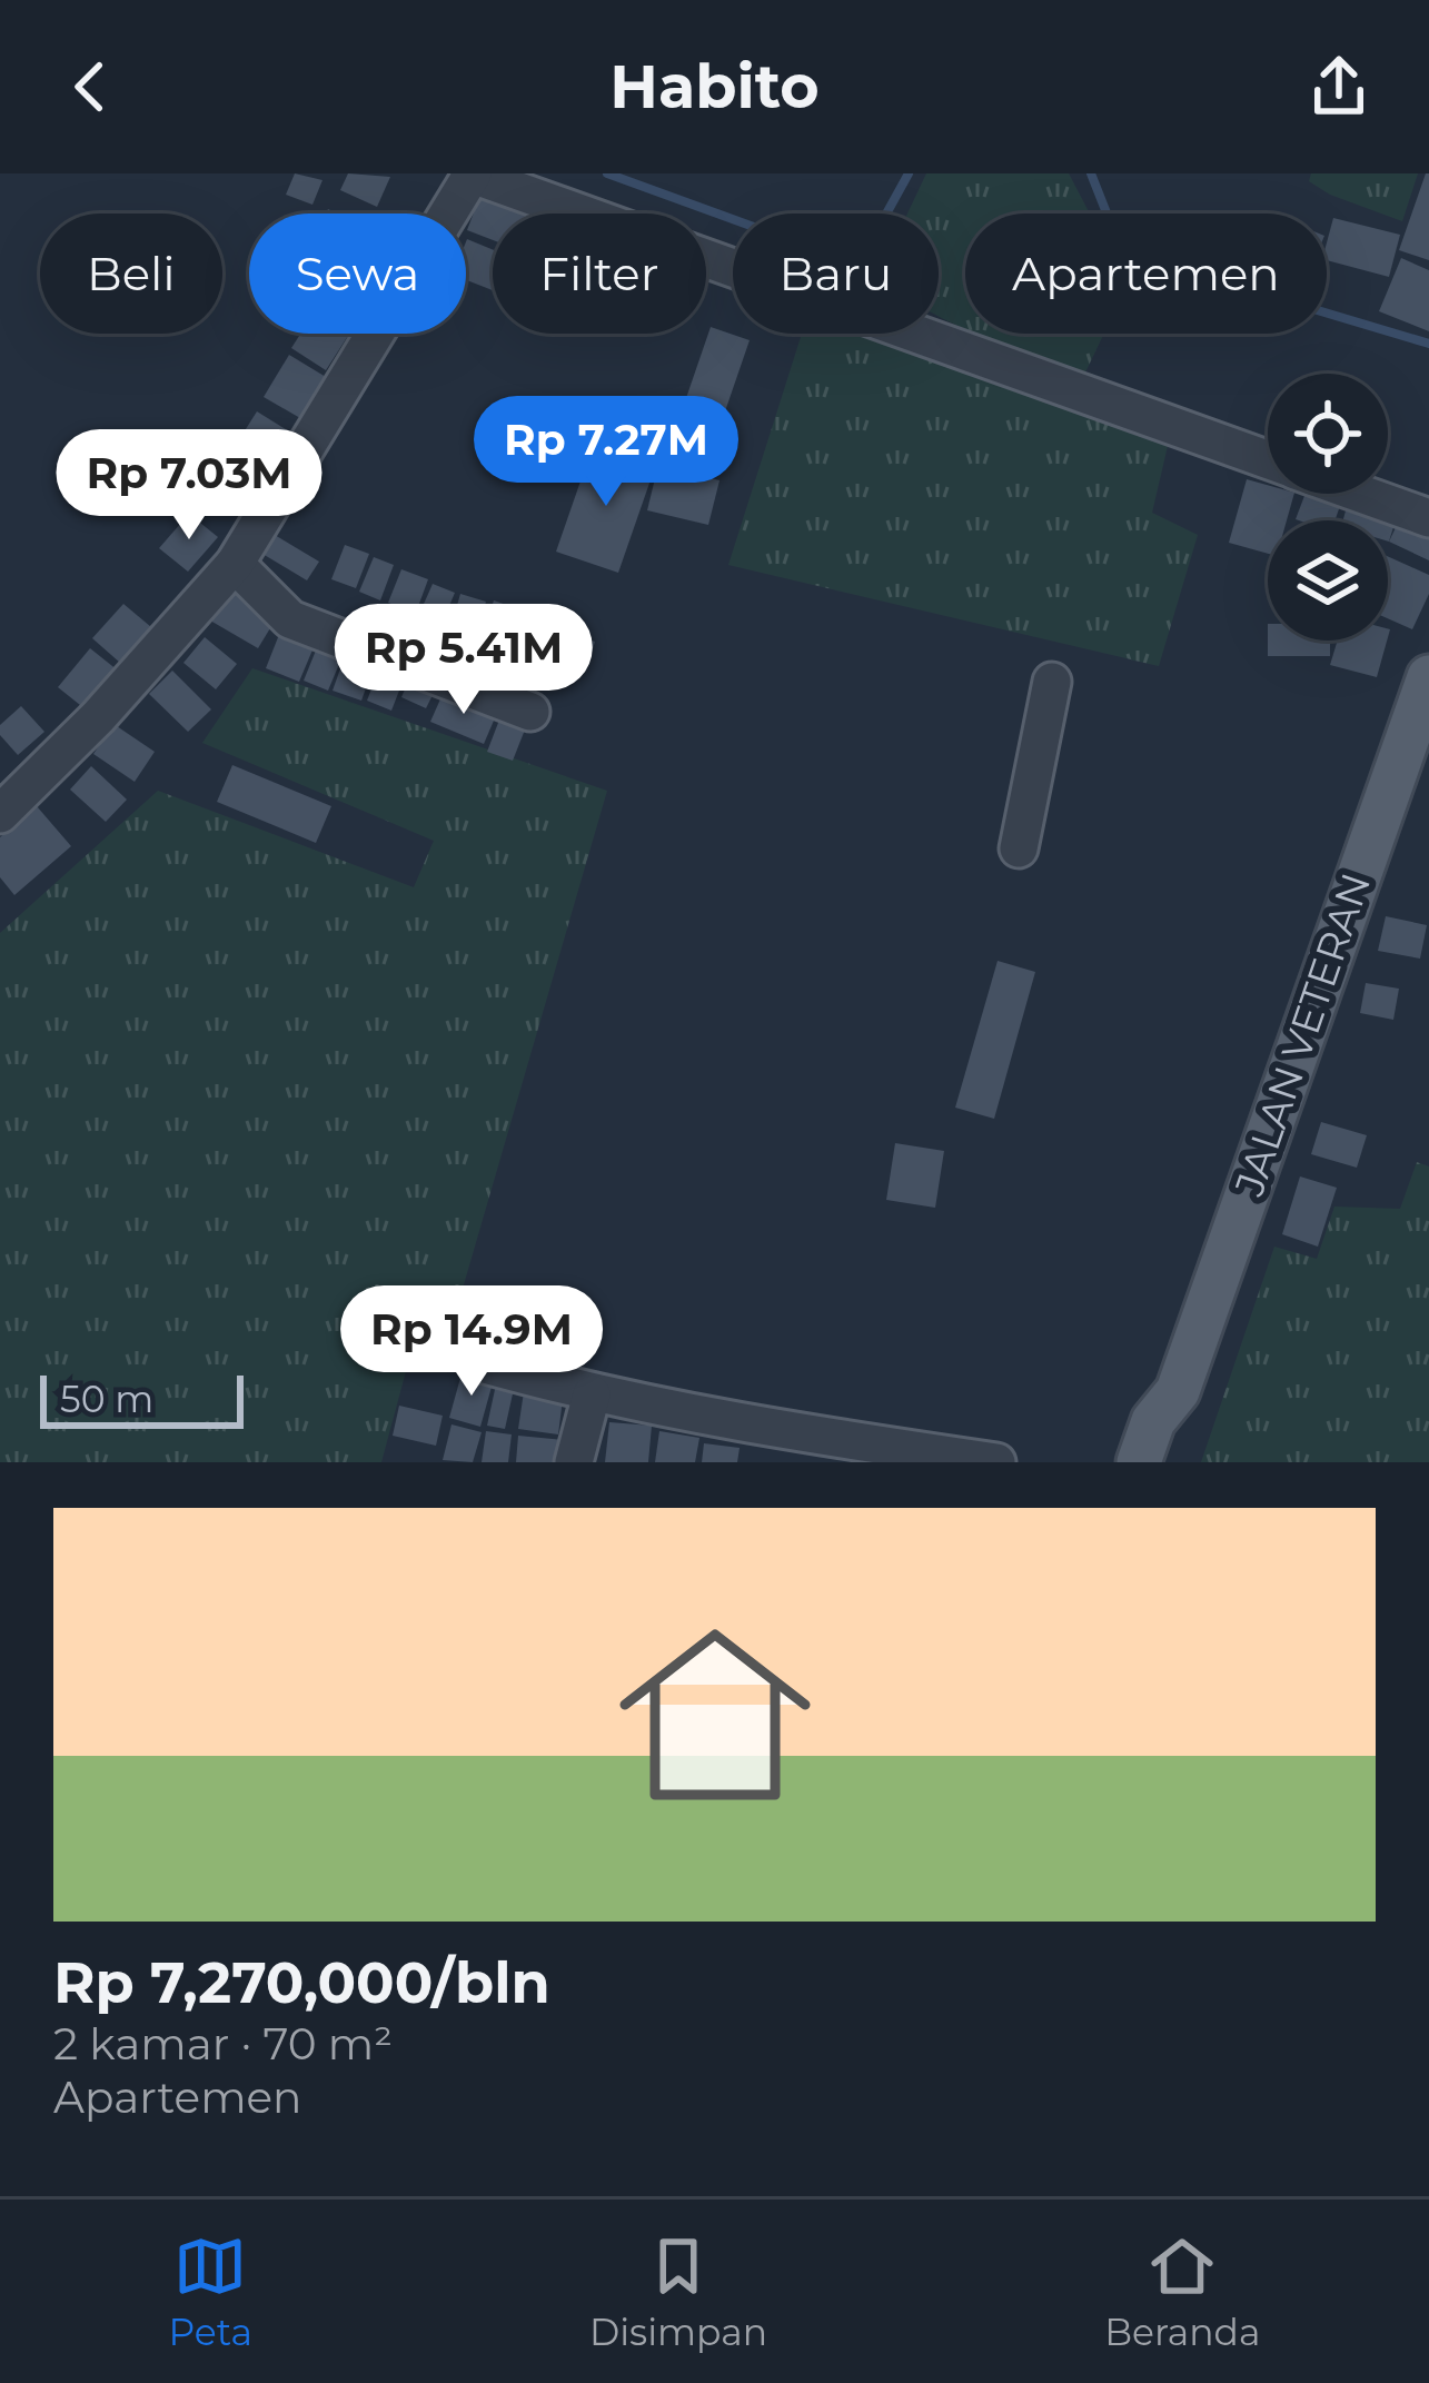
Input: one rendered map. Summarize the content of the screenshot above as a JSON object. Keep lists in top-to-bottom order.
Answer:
{
  "streets": {
    "main road": ["JALAN VETERAN"]
  },
  "scale_bar": "50 m",
  "page": {
    "header": "Habito",
    "chip": [
      "Beli",
      "Sewa",
      "Filter",
      "Baru",
      "Apartemen"
    ],
    "price": [
      "Rp 7.27M",
      "Rp 7.03M",
      "Rp 5.41M",
      "Rp 14.9M"
    ],
    "scale": "50 m",
    "list": [
      {
        "name": "Rp 7,270,000/bln",
        "note": "2 kamar · 70 m² · Apartemen"
      }
    ],
    "tabs": ["Peta", "Disimpan", "Beranda"]
  }
}
